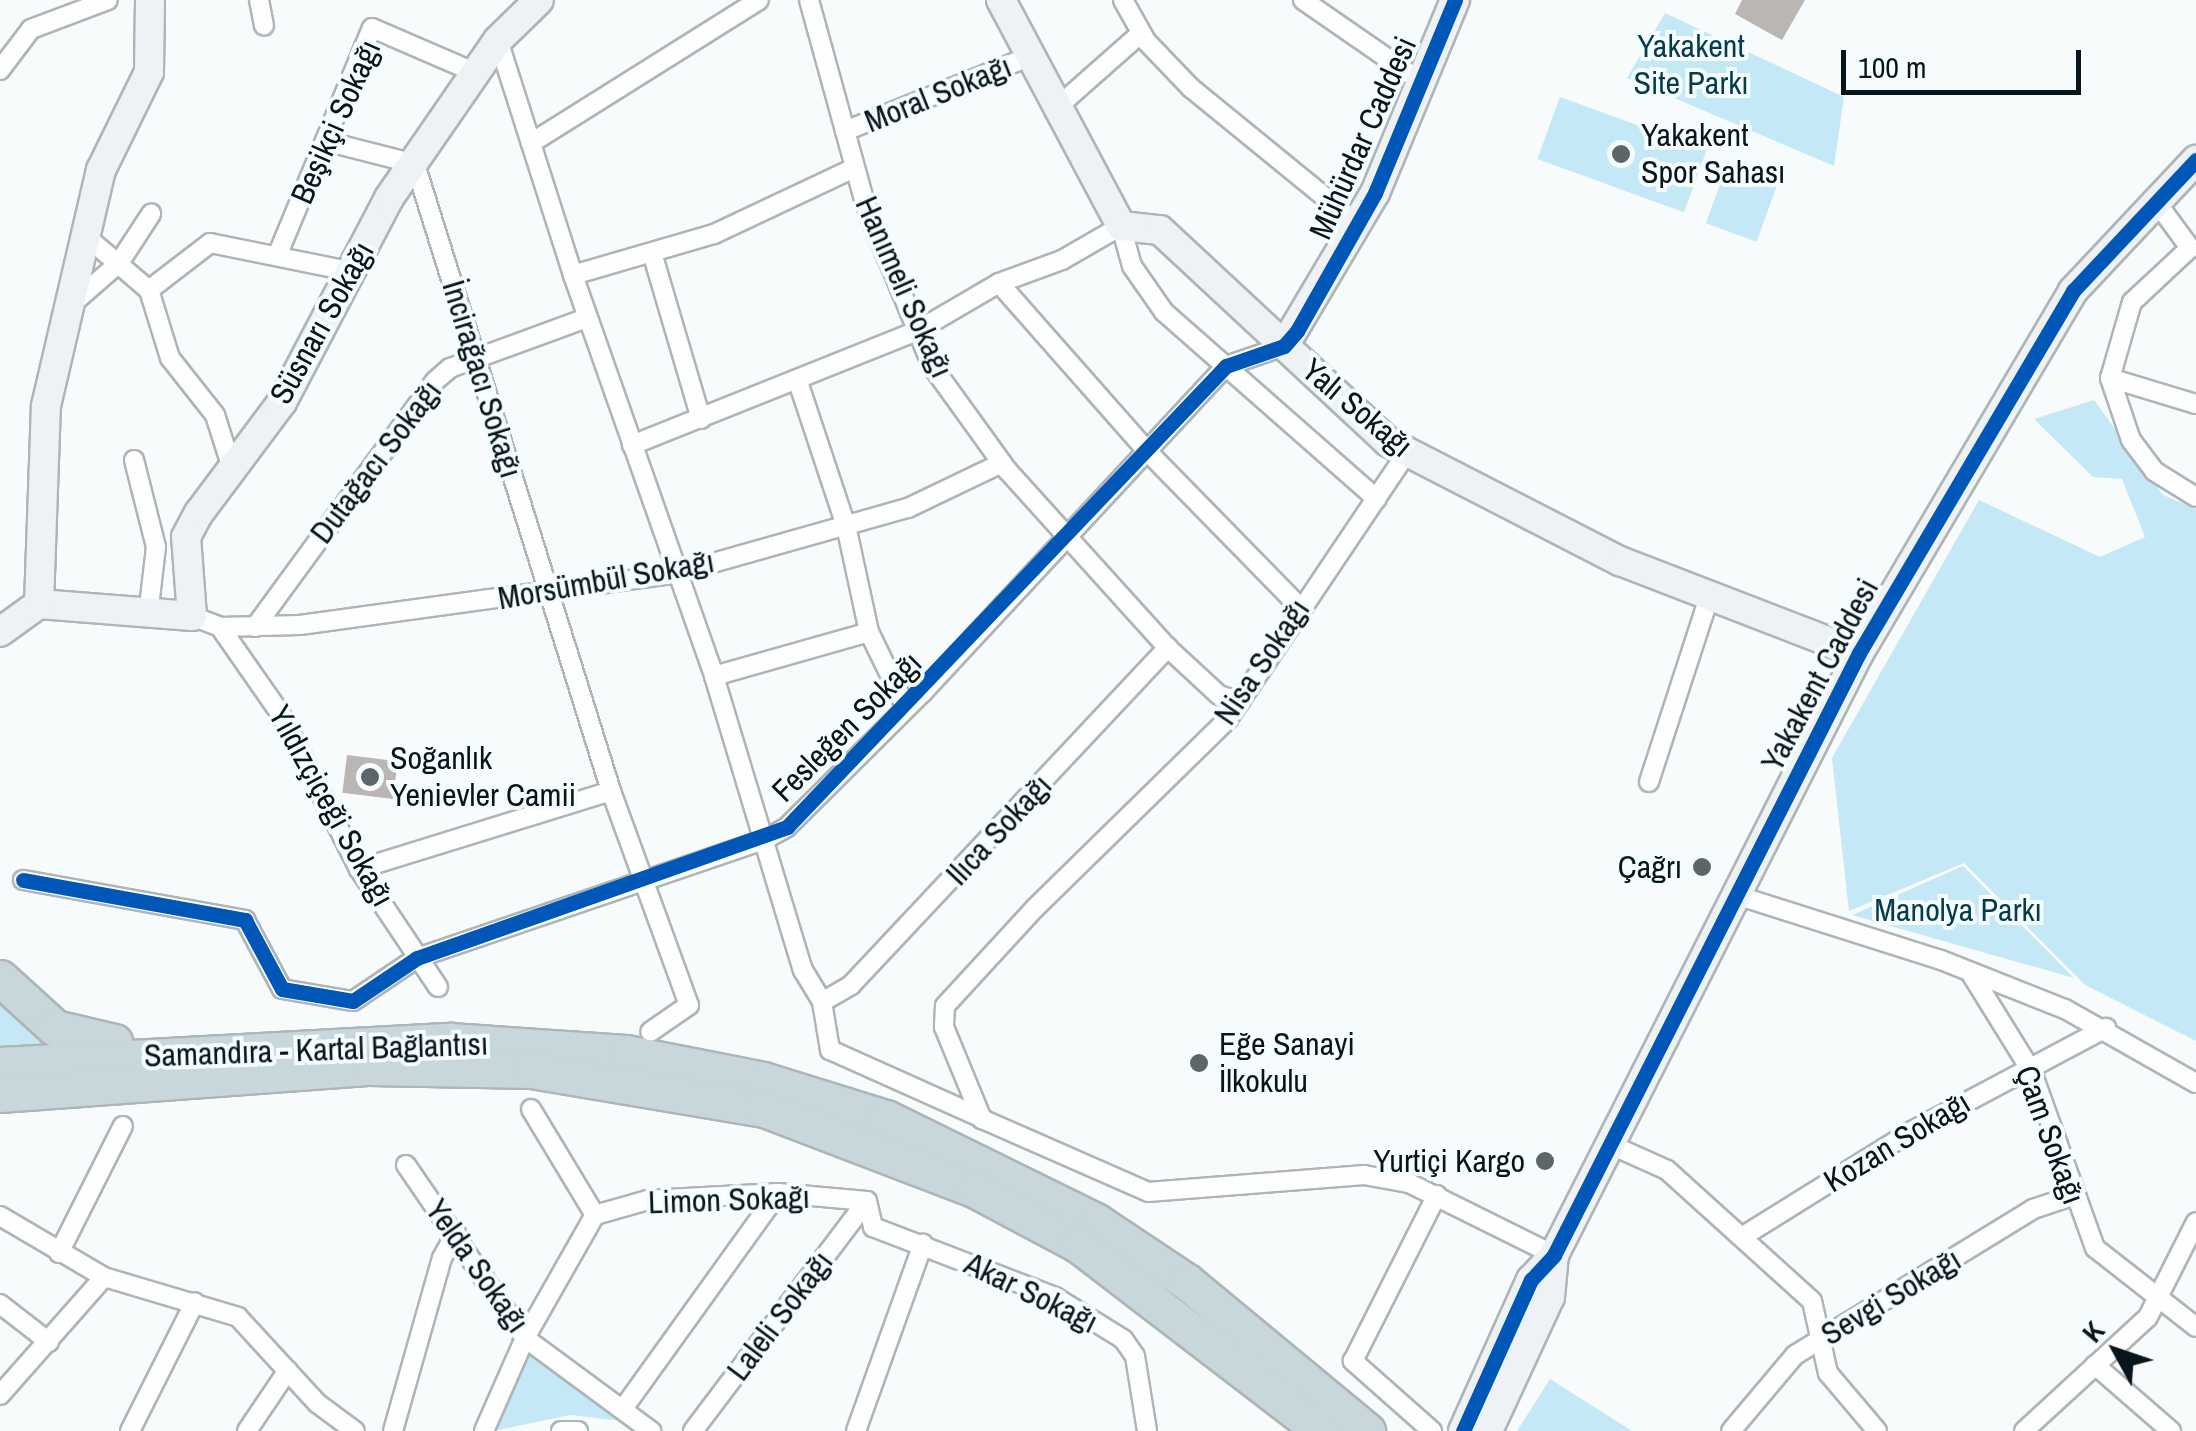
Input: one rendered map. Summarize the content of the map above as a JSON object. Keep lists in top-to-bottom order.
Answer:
{
  "streets": {
    "highway": ["Samandıra - Kartal Bağlantısı"],
    "street": [
      "Moral Sokağı",
      "Beşikçi Sokağı",
      "Mühürdar Caddesi",
      "Hanımeli Sokağı",
      "Süsnarı Sokağı",
      "İncirağacı Sokağı",
      "Yalı Sokağı",
      "Dutağacı Sokağı",
      "Morsümbül Sokağı",
      "Nisa Sokağı",
      "Yakakent Caddesi",
      "Fesleğen Sokağı",
      "Yıldızçiçeği Sokağı",
      "Ilıca Sokağı",
      "Çam Sokağı",
      "Kozan Sokağı",
      "Limon Sokağı",
      "Yelda Sokağı",
      "Akar Sokağı",
      "Sevgi Sokağı",
      "Laleli Sokağı"
    ]
  },
  "crossings": [
    ["Moral Sokağı", "Hanımeli Sokağı"],
    ["Beşikçi Sokağı", "Süsnarı Sokağı"],
    ["Mühürdar Caddesi", "Yalı Sokağı"],
    ["Mühürdar Caddesi", "Fesleğen Sokağı"],
    ["Hanımeli Sokağı", "Morsümbül Sokağı"],
    ["Hanımeli Sokağı", "Nisa Sokağı"],
    ["Hanımeli Sokağı", "Fesleğen Sokağı"],
    ["Hanımeli Sokağı", "Ilıca Sokağı"],
    ["Süsnarı Sokağı", "İncirağacı Sokağı"],
    ["İncirağacı Sokağı", "Dutağacı Sokağı"],
    ["İncirağacı Sokağı", "Morsümbül Sokağı"],
    ["İncirağacı Sokağı", "Fesleğen Sokağı"],
    ["Yalı Sokağı", "Nisa Sokağı"],
    ["Yalı Sokağı", "Yakakent Caddesi"],
    ["Yalı Sokağı", "Fesleğen Sokağı"],
    ["Dutağacı Sokağı", "Morsümbül Sokağı"],
    ["Morsümbül Sokağı", "Yıldızçiçeği Sokağı"],
    ["Fesleğen Sokağı", "Yıldızçiçeği Sokağı"],
    ["Çam Sokağı", "Kozan Sokağı"],
    ["Çam Sokağı", "Sevgi Sokağı"],
    ["Limon Sokağı", "Akar Sokağı"],
    ["Limon Sokağı", "Laleli Sokağı"],
    ["Akar Sokağı", "Laleli Sokağı"]
  ],
  "parks": ["Yakakent Site Parkı", "Manolya Parkı"],
  "places": [
    "Yakakent Spor Sahası",
    "Soğanlık Yenievler Camii",
    "Çağrı",
    "Eğe Sanayi İlkokulu",
    "Yurtiçi Kargo"
  ],
  "scale_bar": "100 m",
  "north": "top left"
}
